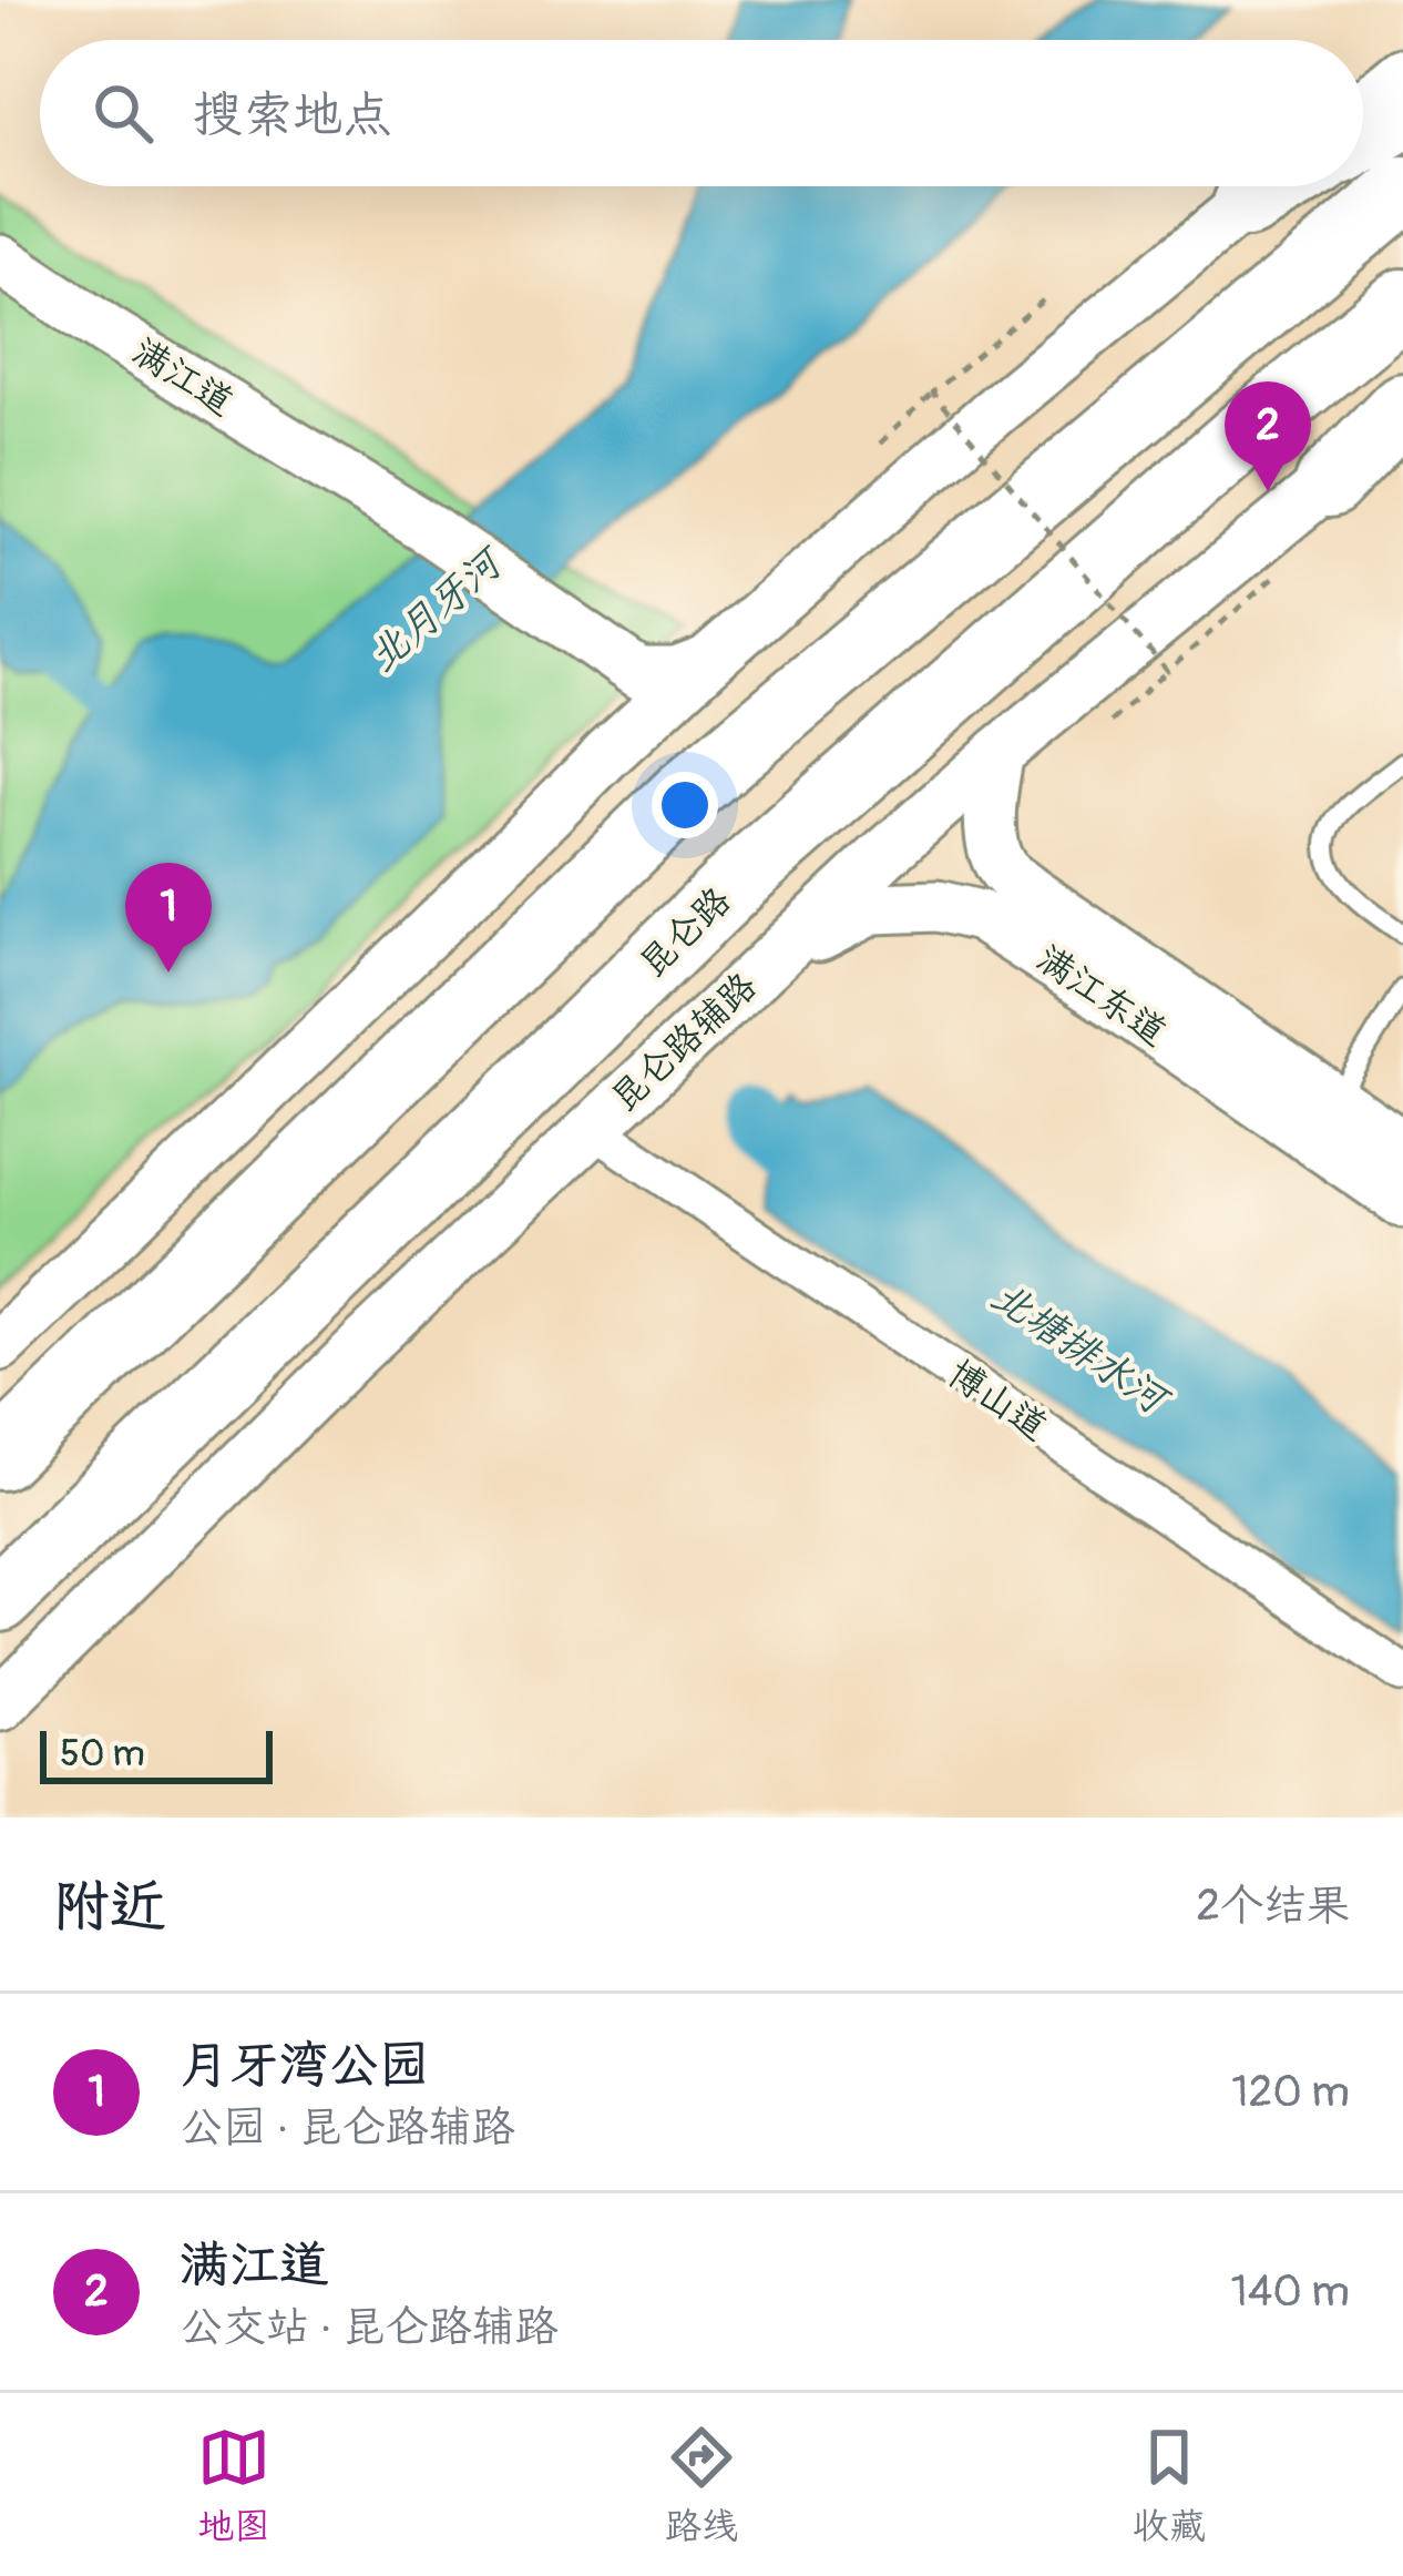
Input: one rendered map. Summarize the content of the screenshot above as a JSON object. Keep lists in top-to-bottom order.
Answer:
{
  "streets": {
    "highway": ["昆仑路"],
    "street": [
      "满江道",
      "满江东道",
      "昆仑路辅路",
      "博山道"
    ]
  },
  "crossings": [
    ["满江东道", "昆仑路辅路"],
    ["昆仑路辅路", "博山道"]
  ],
  "water": ["北月牙河", "北塘排水河"],
  "scale_bar": "50 m",
  "page": {
    "search": "搜索地点",
    "pins": ["2", "1"],
    "scale": "50 m",
    "heading": ["附近", "2个结果"],
    "list": [
      {
        "mark": "1",
        "name": "月牙湾公园",
        "note": "公园 · 昆仑路辅路",
        "value": "120 m"
      },
      {
        "mark": "2",
        "name": "满江道",
        "note": "公交站 · 昆仑路辅路",
        "value": "140 m"
      }
    ],
    "nav": ["地图", "路线", "收藏"]
  }
}
